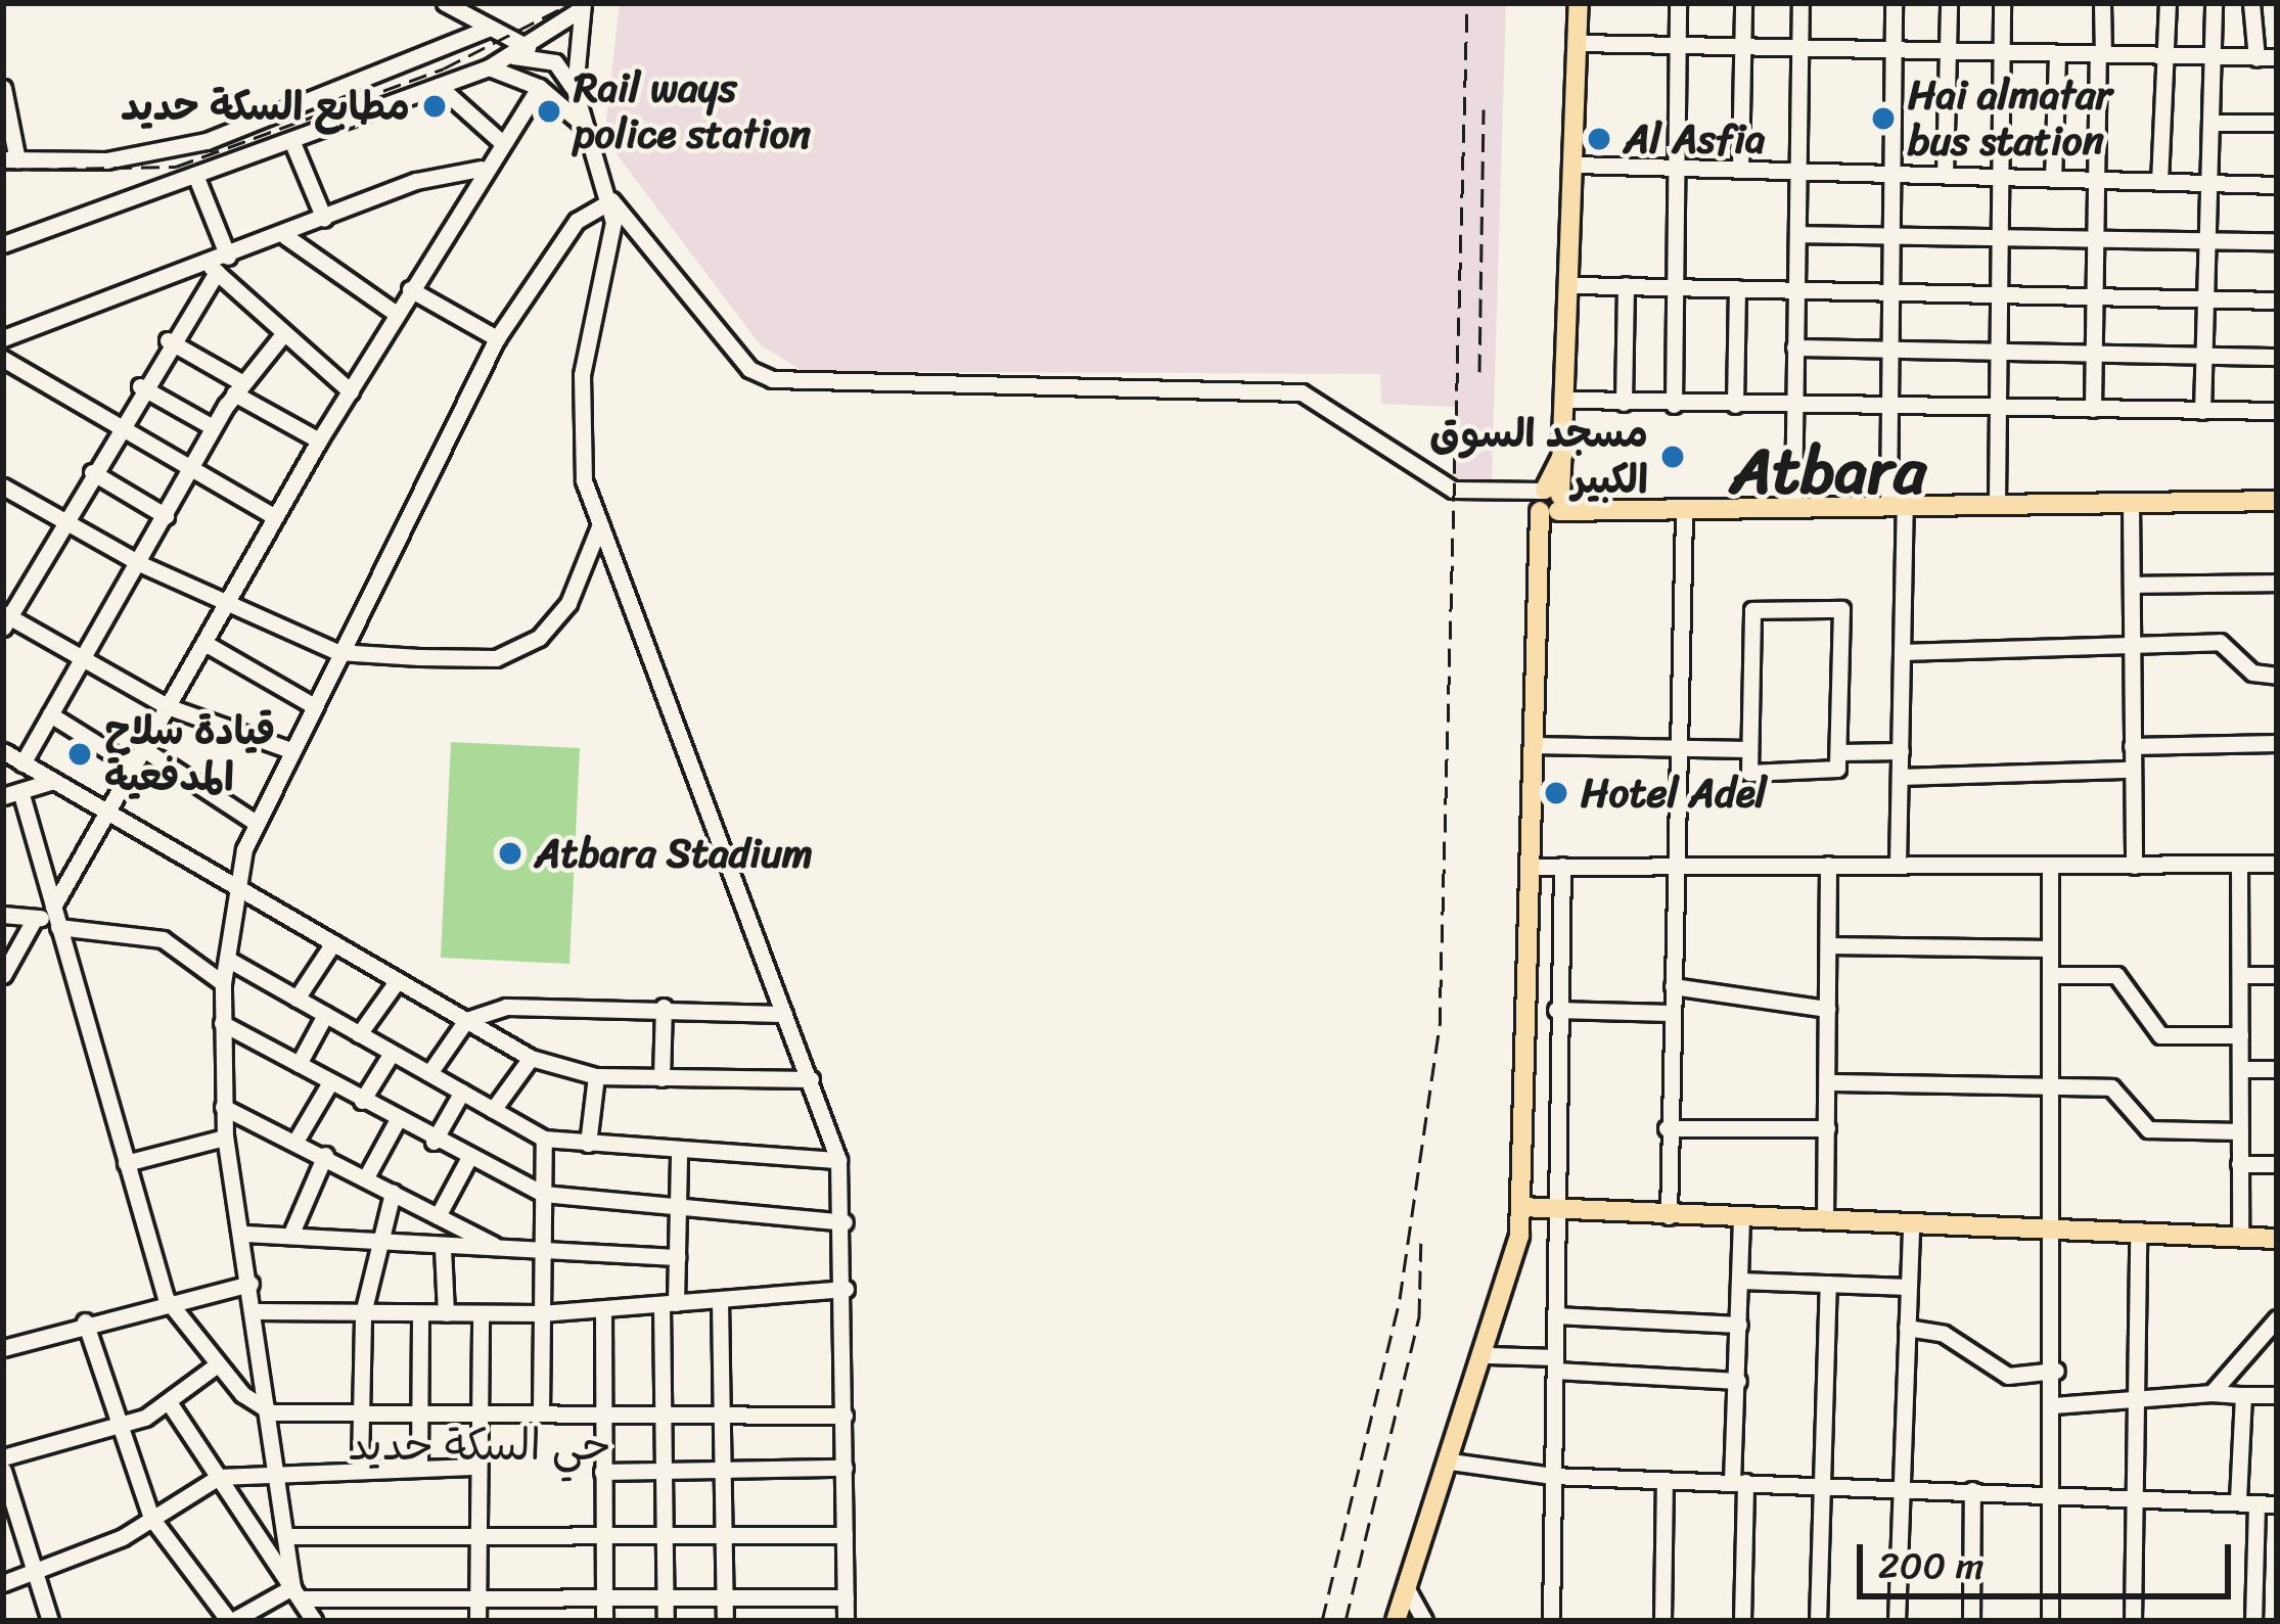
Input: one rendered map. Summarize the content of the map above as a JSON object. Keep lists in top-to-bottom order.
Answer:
{
  "districts": ["Atbara", "حي السكة حديد"],
  "places": [
    "مطابع السكة حديد",
    "Rail ways police station",
    "Hai almatar bus station",
    "Al Asfia",
    "مسجد السوق الكبير",
    "قيادة سلاح المدفعية",
    "Hotel Adel",
    "Atbara Stadium"
  ],
  "scale_bar": "200 m"
}
